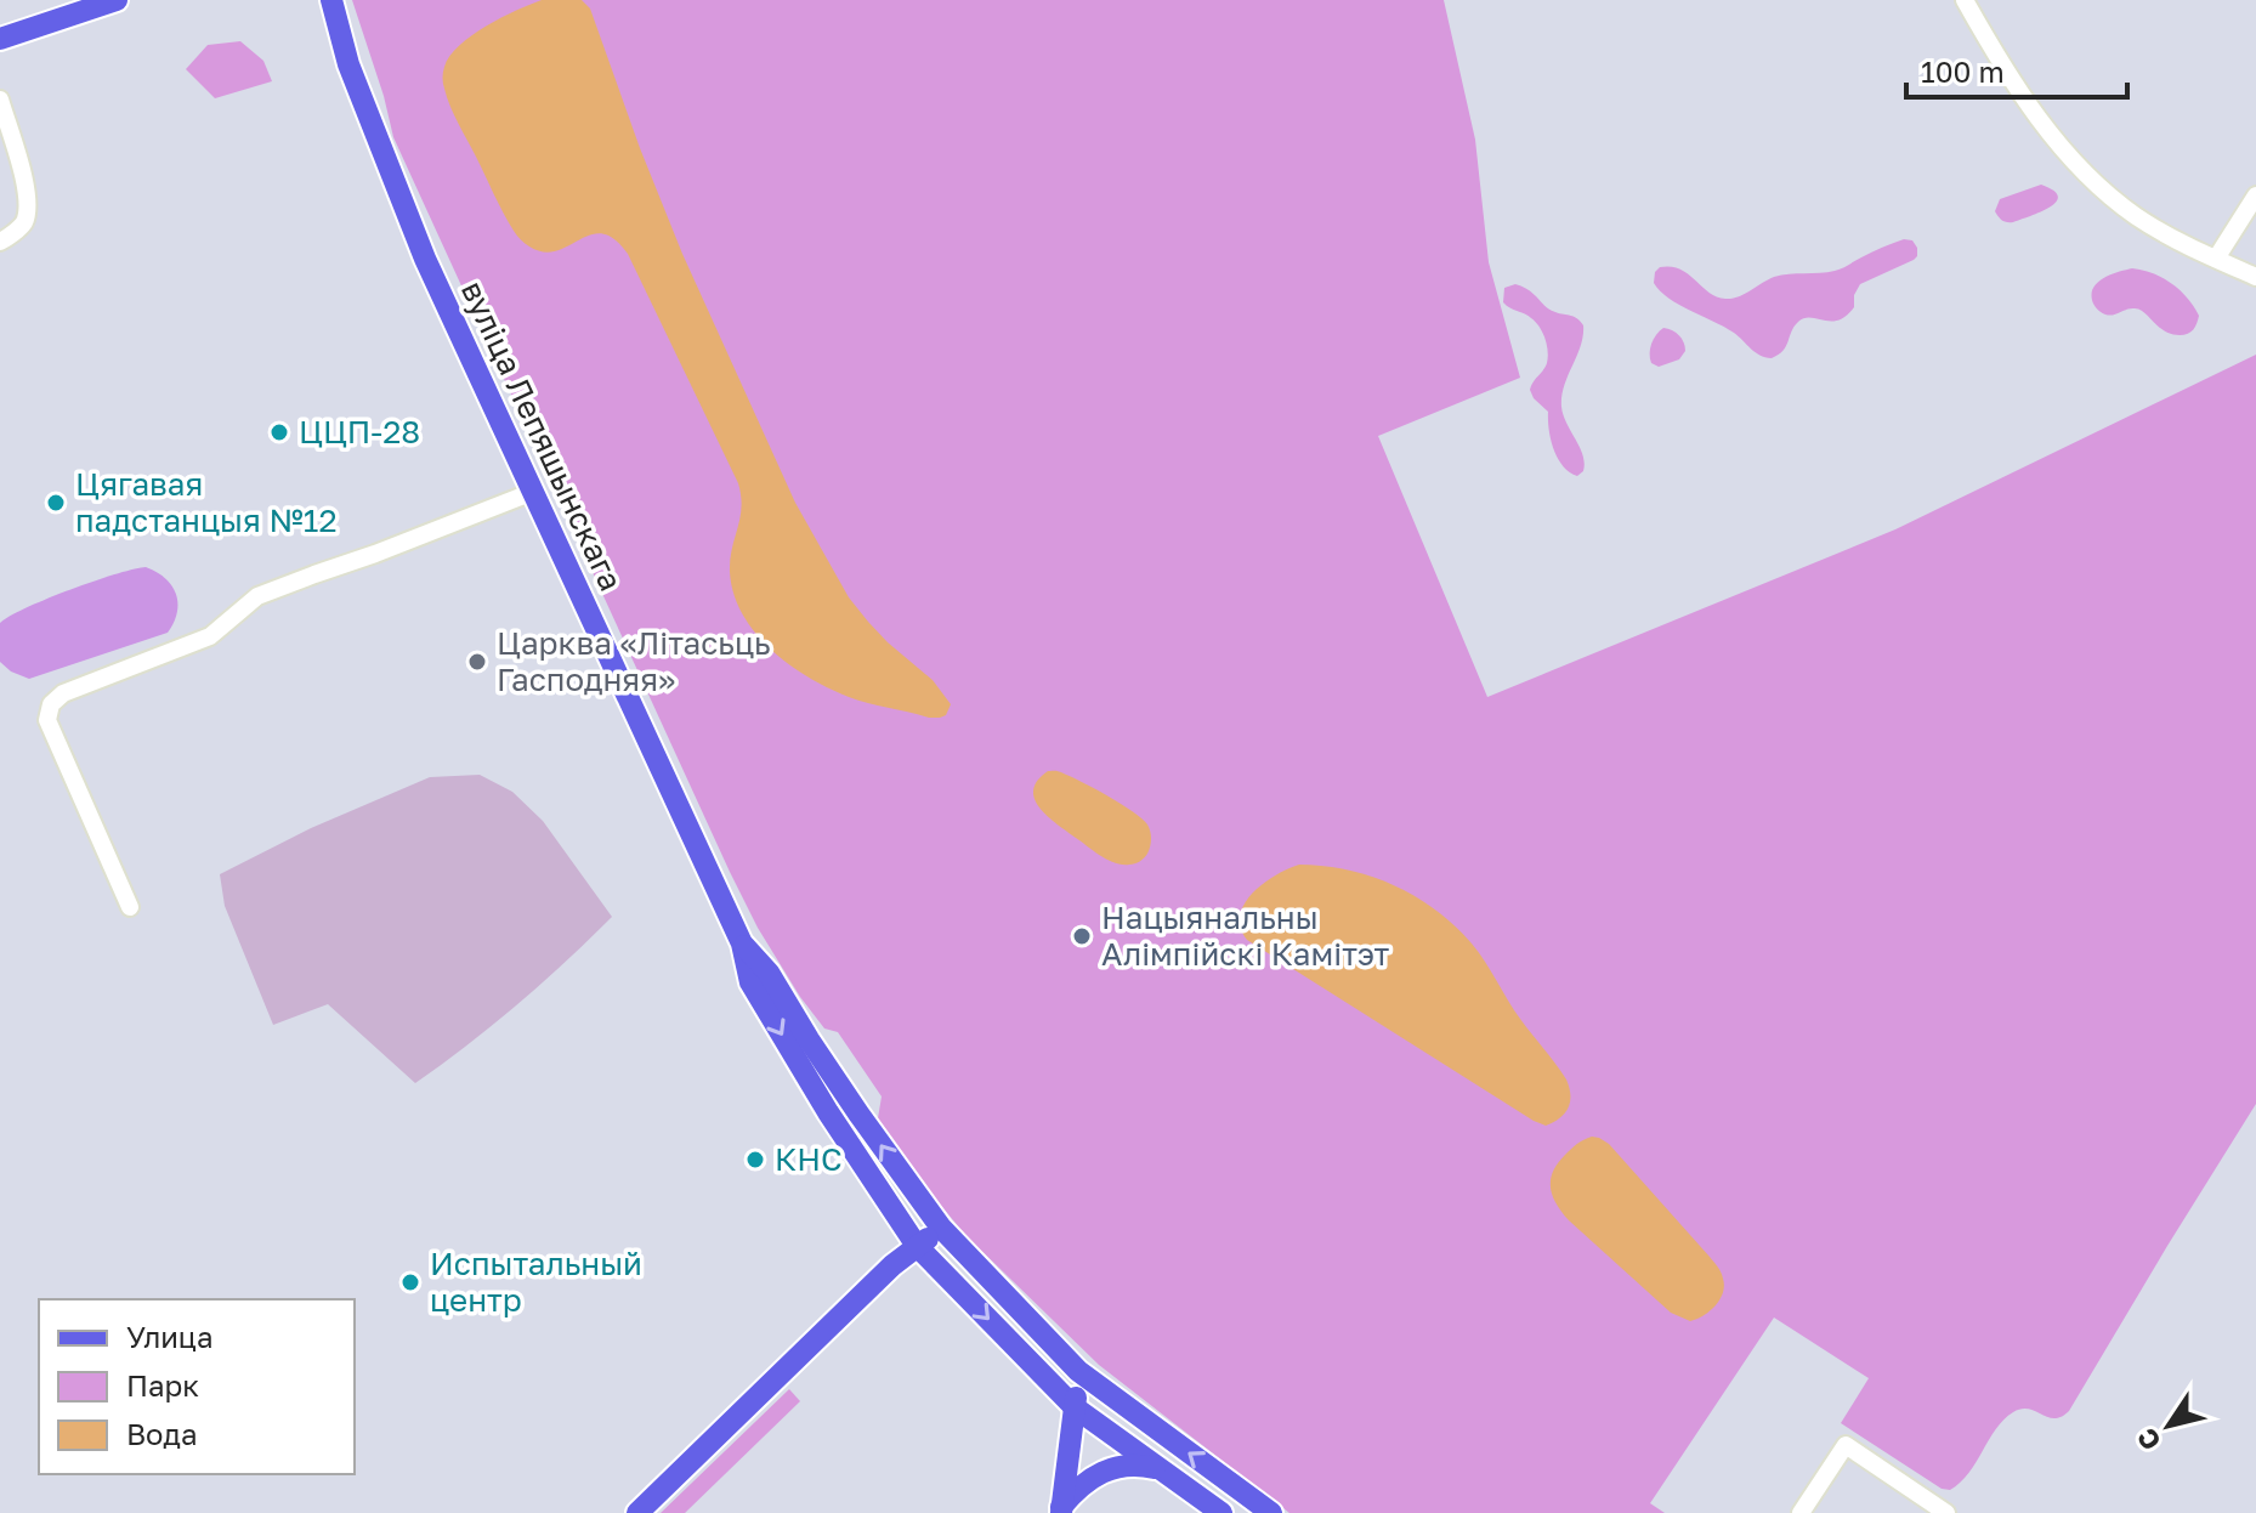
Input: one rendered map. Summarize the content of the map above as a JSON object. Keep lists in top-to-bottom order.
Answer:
{
  "streets": {
    "main road": ["вуліца Лепяшынскага"]
  },
  "places": [
    "ЦЦП-28",
    "Цягавая падстанцыя №12",
    "Царква «Літасьць Гасподняя»",
    "Нацыянальны Алімпійскі Камітэт",
    "КНС",
    "Испытальный центр"
  ],
  "legend": ["Улица", "Парк", "Вода"],
  "scale_bar": "100 m",
  "north": "bottom left"
}
